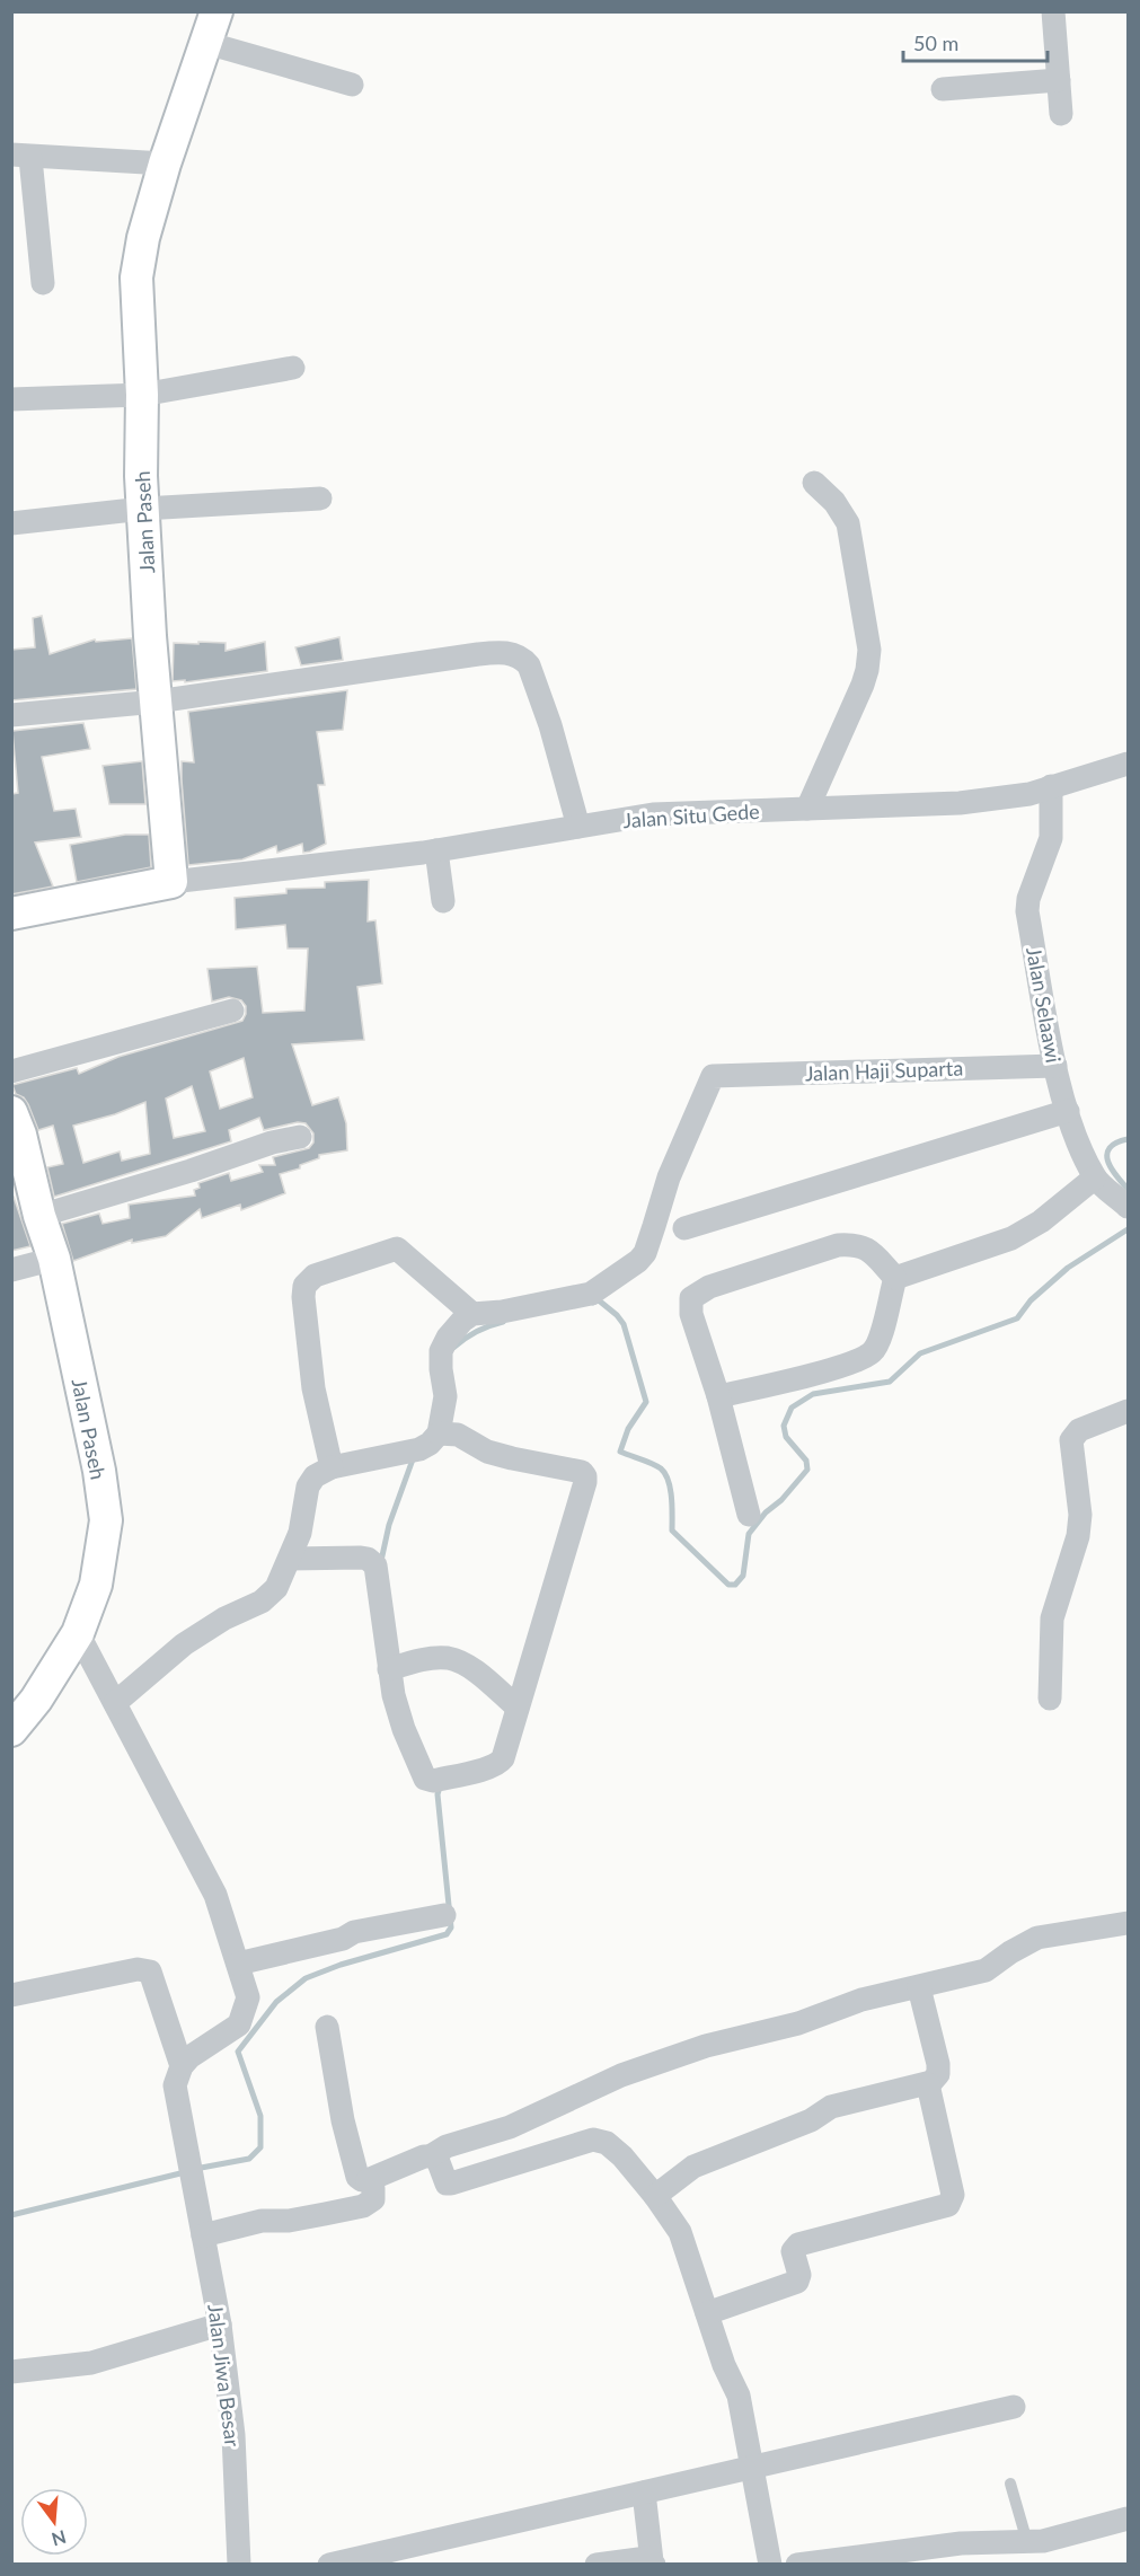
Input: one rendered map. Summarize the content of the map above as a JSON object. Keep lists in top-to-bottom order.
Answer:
{
  "streets": {
    "street": [
      "Jalan Paseh",
      "Jalan Situ Gede",
      "Jalan Selaawi",
      "Jalan Haji Suparta",
      "Jalan Jiwa Besar"
    ]
  },
  "crossings": [
    ["Jalan Paseh", "Jalan Situ Gede"],
    ["Jalan Situ Gede", "Jalan Selaawi"],
    ["Jalan Selaawi", "Jalan Haji Suparta"]
  ],
  "scale_bar": "50 m",
  "north": "bottom"
}
